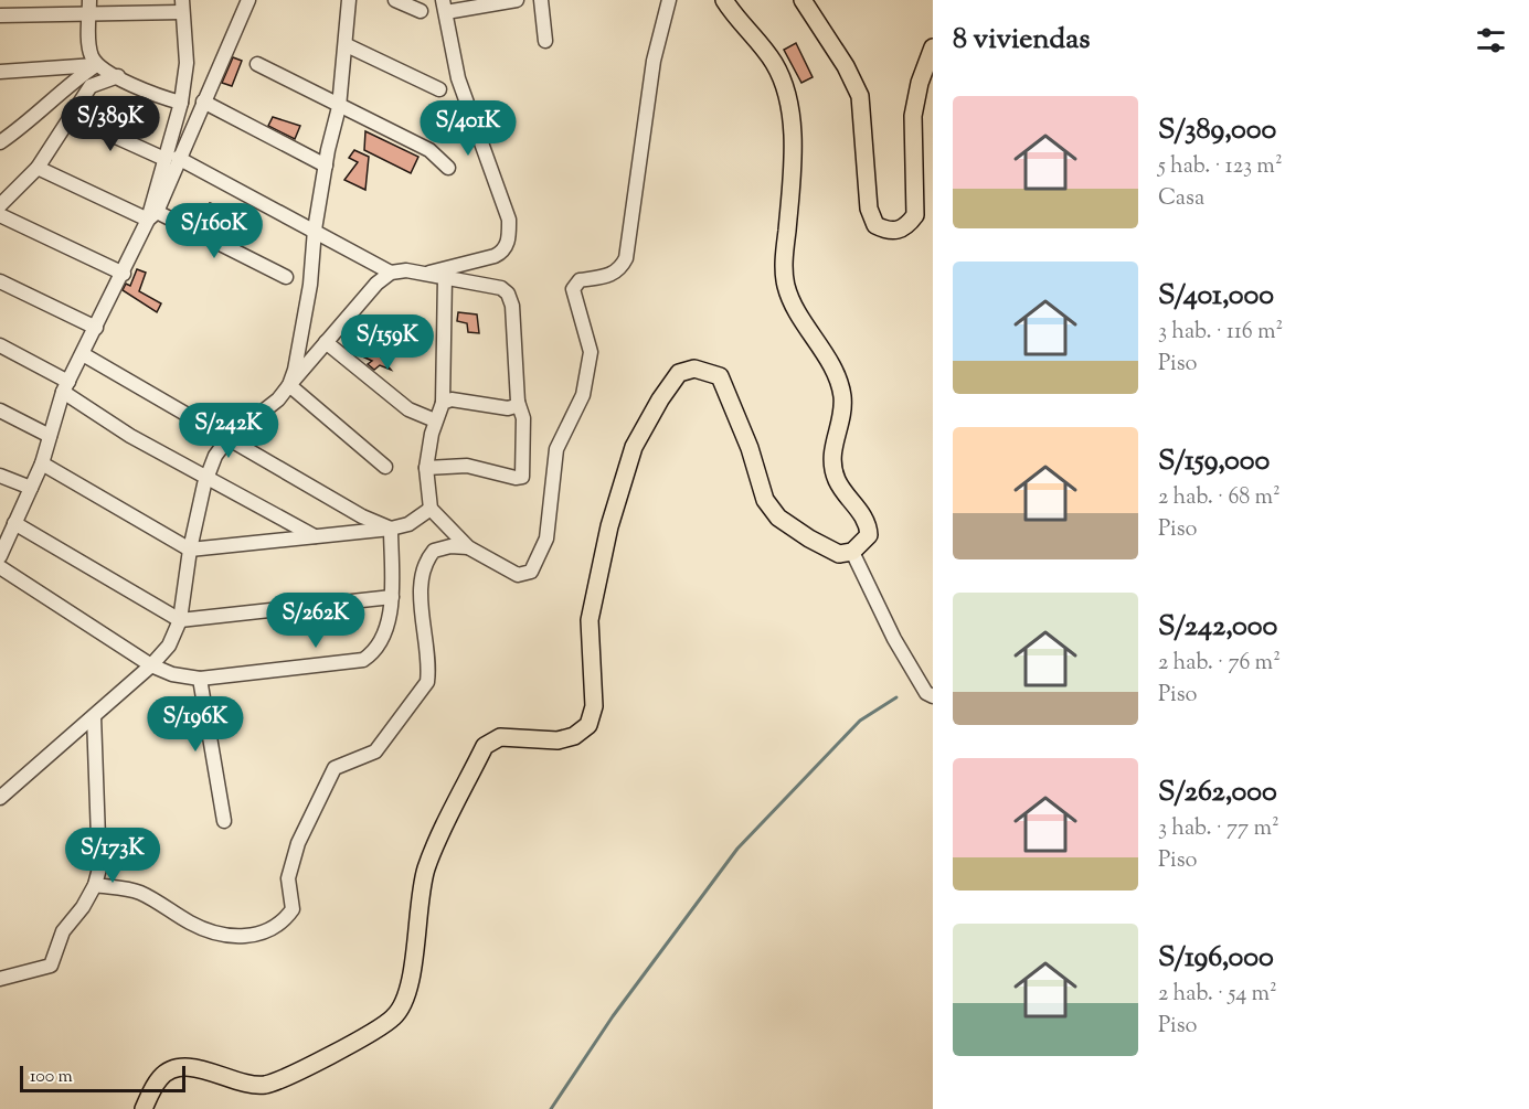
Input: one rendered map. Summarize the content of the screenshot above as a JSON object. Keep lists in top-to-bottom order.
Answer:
{
  "scale_bar": "100 m",
  "page": {
    "heading": "8 viviendas",
    "list": [
      {
        "name": "S/389,000",
        "note": "5 hab. · 123 m² · Casa"
      },
      {
        "name": "S/401,000",
        "note": "3 hab. · 116 m² · Piso"
      },
      {
        "name": "S/159,000",
        "note": "2 hab. · 68 m² · Piso"
      },
      {
        "name": "S/242,000",
        "note": "2 hab. · 76 m² · Piso"
      },
      {
        "name": "S/262,000",
        "note": "3 hab. · 77 m² · Piso"
      },
      {
        "name": "S/196,000",
        "note": "2 hab. · 54 m² · Piso"
      }
    ],
    "price": [
      "S/389K",
      "S/401K",
      "S/160K",
      "S/159K",
      "S/242K",
      "S/262K",
      "S/196K",
      "S/173K"
    ],
    "scale": "100 m"
  }
}
